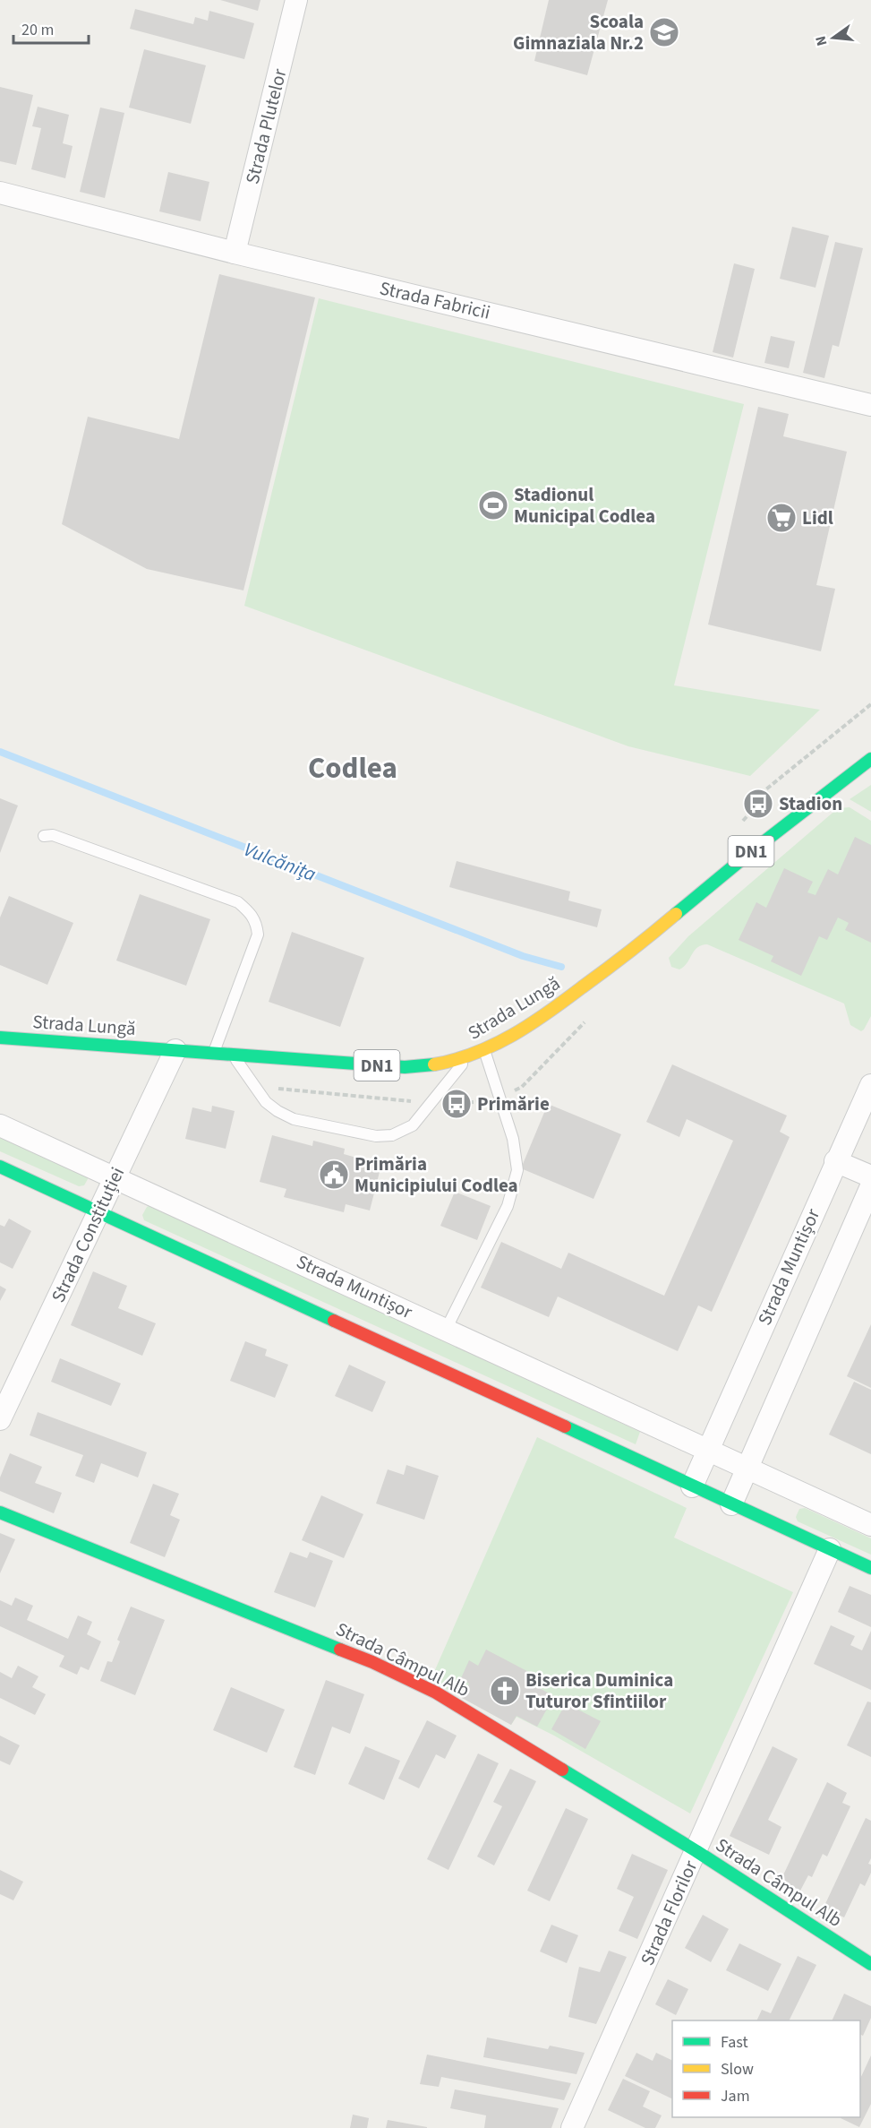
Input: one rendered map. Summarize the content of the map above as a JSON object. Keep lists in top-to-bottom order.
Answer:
{
  "streets": {
    "main road": [
      "DN1",
      "Strada Lungă",
      "Strada Muntișor",
      "Strada Câmpul Alb"
    ],
    "street": [
      "Strada Plutelor",
      "Strada Fabricii",
      "Strada Constituției",
      "Strada Florilor"
    ]
  },
  "crossings": [
    ["Strada Plutelor", "Strada Fabricii"],
    ["Strada Lungă", "Strada Constituției"],
    ["Strada Constituției", "Strada Muntișor"],
    ["Strada Muntișor", "Strada Florilor"],
    ["Strada Câmpul Alb", "Strada Florilor"]
  ],
  "districts": ["Codlea"],
  "water": ["Vulcănița"],
  "places": {
    "school or university": ["Scoala Gimnaziala Nr.2"],
    "sports": ["Stadionul Municipal Codlea"],
    "supermarket": ["Lidl"],
    "bus stop": ["Stadion", "Primărie"],
    "public building": ["Primăria Municipiului Codlea"],
    "church": ["Biserica Duminica Tuturor Sfintiilor"]
  },
  "legend": ["Fast", "Slow", "Jam"],
  "scale_bar": "20 m",
  "north": "left"
}
